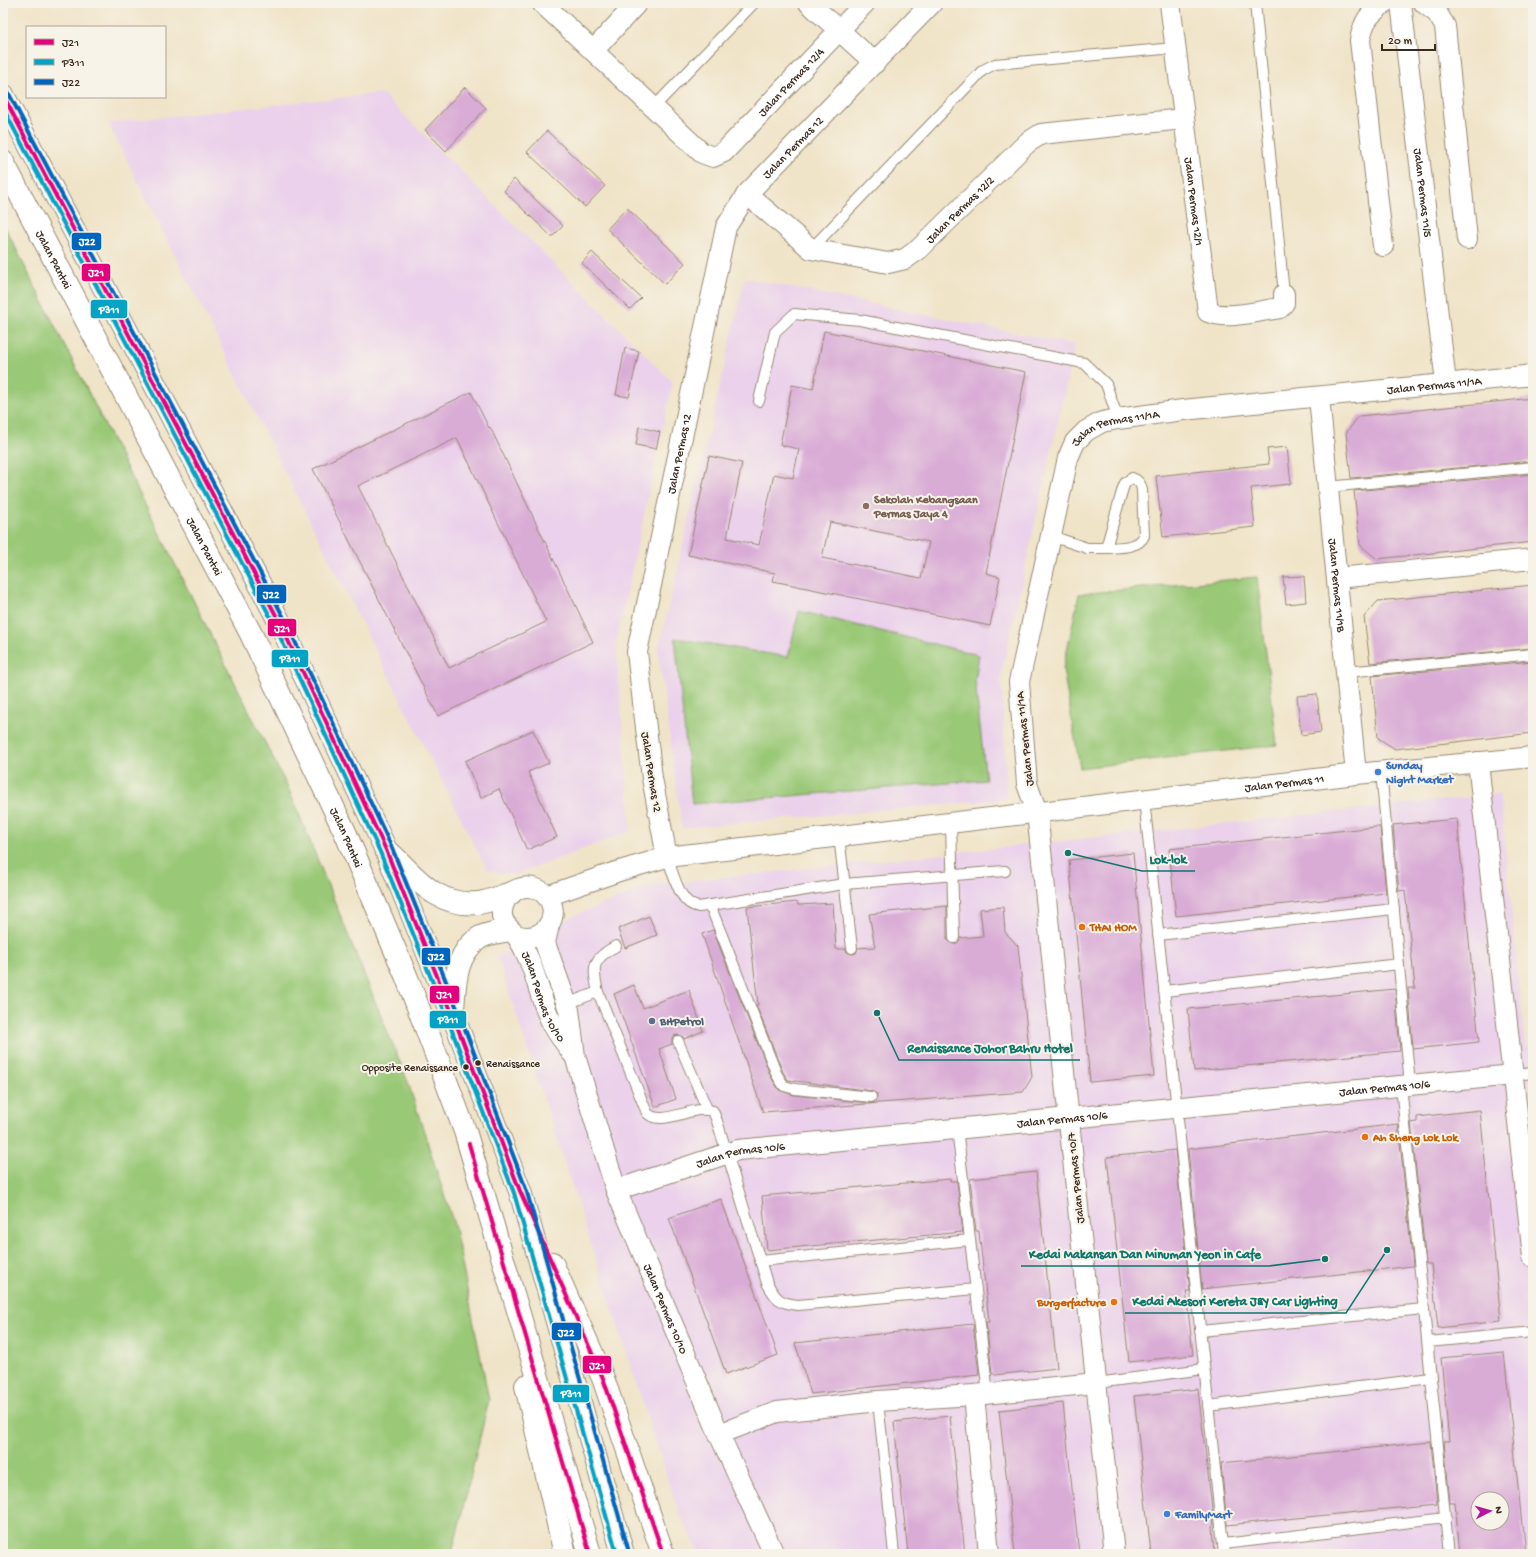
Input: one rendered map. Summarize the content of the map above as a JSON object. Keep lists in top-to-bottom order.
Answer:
{
  "streets": {
    "highway": ["Jalan Pantai"],
    "street": [
      "Jalan Permas 12/4",
      "Jalan Permas 12",
      "Jalan Permas 11/5",
      "Jalan Permas 12/1",
      "Jalan Permas 12/2",
      "Jalan Permas 11/1A",
      "Jalan Permas 11/1B",
      "Jalan Permas 11",
      "Jalan Permas 10/10",
      "Jalan Permas 10/6",
      "Jalan Permas 10/7"
    ]
  },
  "crossings": [
    ["Jalan Permas 12", "Jalan Permas 11"],
    ["Jalan Permas 11/5", "Jalan Permas 11/1A"],
    ["Jalan Permas 12/1", "Jalan Permas 12/2"],
    ["Jalan Permas 11/1A", "Jalan Permas 11/1B"],
    ["Jalan Permas 11/1A", "Jalan Permas 11"],
    ["Jalan Permas 11/1A", "Jalan Permas 10/6"],
    ["Jalan Permas 11/1A", "Jalan Permas 10/7"],
    ["Jalan Permas 11/1B", "Jalan Permas 11"],
    ["Jalan Permas 10/10", "Jalan Permas 10/6"],
    ["Jalan Permas 10/6", "Jalan Permas 10/7"]
  ],
  "places": [
    "Sekolah Kebangsaan Permas Jaya 4",
    "Sunday Night Market",
    "Lok-lok",
    "THAI HOM",
    "Renaissance Johor Bahru Hotel",
    "BHPetrol",
    "Renaissance",
    "Opposite Renaissance",
    "Ah Sheng Lok Lok",
    "Kedai Akesori Kereta J&Y Car Lighting",
    "Kedai Makansan Dan Minuman Yeon in Cafe",
    "Burgerfacture",
    "FamilyMart"
  ],
  "lines": ["transit line J22", "transit line J21", "transit line P311"],
  "legend": ["J21", "P311", "J22"],
  "scale_bar": "20 m",
  "north": "right"
}
